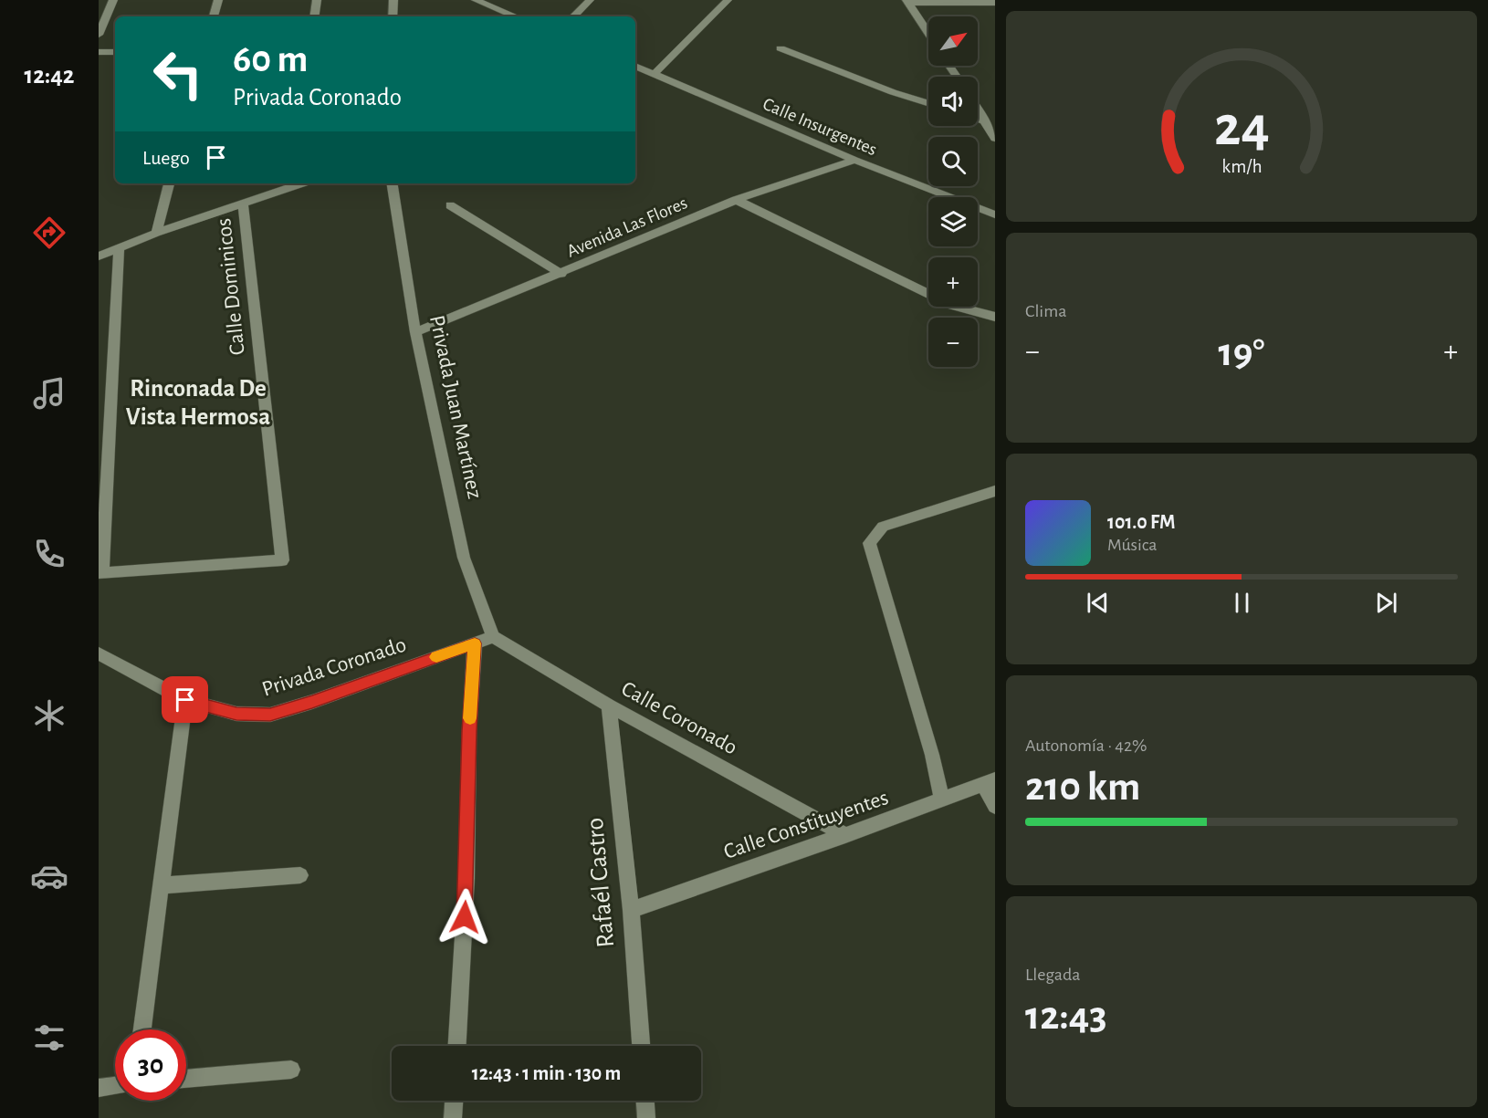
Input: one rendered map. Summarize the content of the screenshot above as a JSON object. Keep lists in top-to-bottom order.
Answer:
{
  "streets": {
    "street": [
      "Calle Insurgentes",
      "Avenida Las Flores",
      "Calle Dominicos",
      "Privada Juan Martínez",
      "Privada Coronado",
      "Calle Coronado",
      "Calle Constituyentes",
      "Rafaél Castro"
    ]
  },
  "crossings": [
    ["Calle Insurgentes", "Avenida Las Flores"],
    ["Avenida Las Flores", "Privada Juan Martínez"],
    ["Privada Juan Martínez", "Privada Coronado"],
    ["Privada Juan Martínez", "Calle Coronado"],
    ["Privada Coronado", "Calle Coronado"],
    ["Calle Coronado", "Calle Constituyentes"],
    ["Calle Coronado", "Rafaél Castro"],
    ["Calle Constituyentes", "Rafaél Castro"]
  ],
  "districts": ["Rinconada De Vista Hermosa"],
  "north": "top right",
  "page": {
    "tabs": "12:42",
    "map_buttons": ["+", "−"],
    "turn": ["60 m", "Privada Coronado"],
    "then": "Luego",
    "tile": [
      "Clima",
      ["Autonomía · 42%", "210 km"],
      ["Llegada", "12:43"]
    ],
    "heat": ["−", "19°", "+"],
    "song": ["101.0 FM", "Música"],
    "limit": "30",
    "trip": "12:43 · 1 min · 130 m",
    "gauge": ["24", "km/h"]
  }
}
